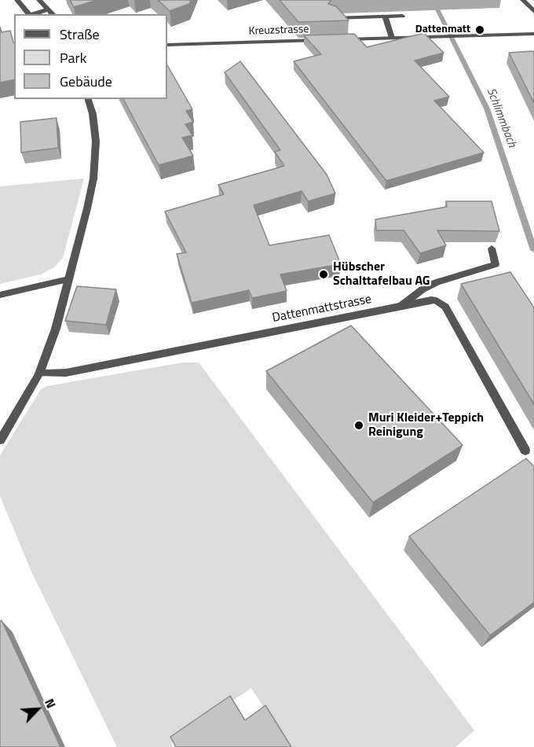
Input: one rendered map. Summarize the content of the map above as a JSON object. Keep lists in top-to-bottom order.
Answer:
{
  "streets": {
    "street": ["Kreuzstrasse", "Dattenmattstrasse"]
  },
  "water": ["Schlimmbach"],
  "places": ["Dattenmatt", "Hübscher Schalttafelbau AG", "Muri Kleider+Teppich Reinigung"],
  "legend": ["Straße", "Park", "Gebäude"],
  "north": "top right"
}
